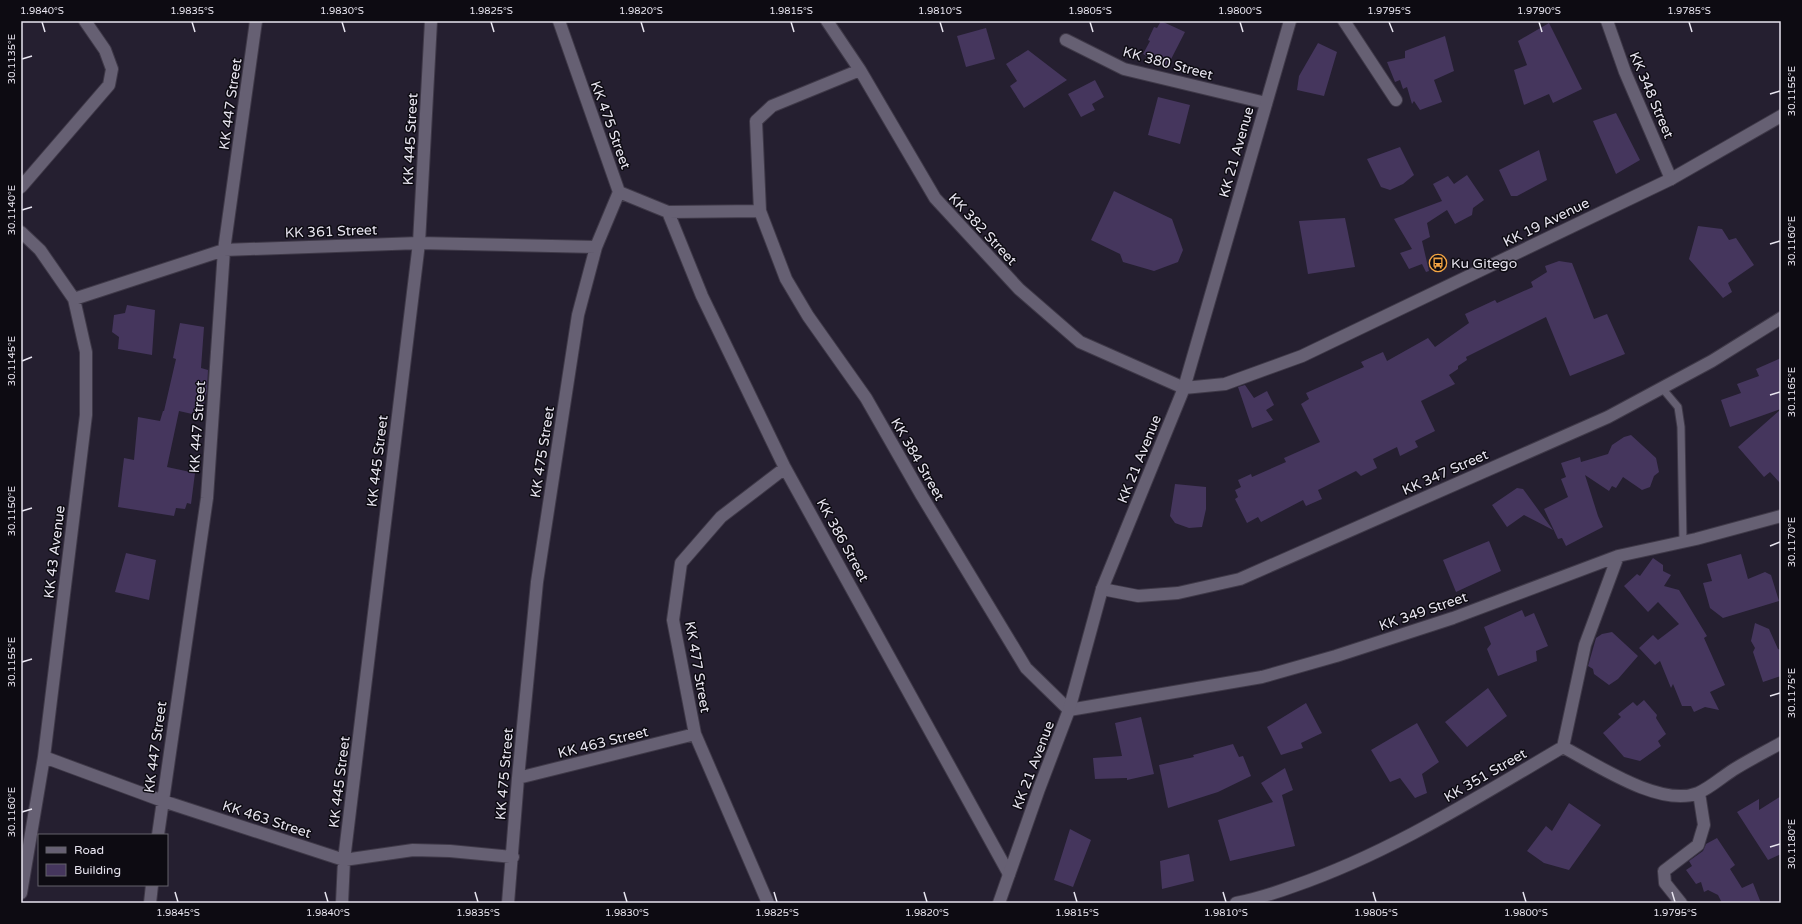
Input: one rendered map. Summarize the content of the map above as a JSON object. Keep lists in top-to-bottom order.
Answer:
{
  "streets": {
    "street": [
      "KK 380 Street",
      "KK 348 Street",
      "KK 447 Street",
      "KK 475 Street",
      "KK 445 Street",
      "KK 21 Avenue",
      "KK 19 Avenue",
      "KK 382 Street",
      "KK 361 Street",
      "KK 384 Street",
      "KK 347 Street",
      "KK 386 Street",
      "KK 43 Avenue",
      "KK 349 Street",
      "KK 477 Street",
      "KK 463 Street",
      "KK 351 Street"
    ]
  },
  "crossings": [
    ["KK 380 Street", "KK 21 Avenue"],
    ["KK 348 Street", "KK 19 Avenue"],
    ["KK 447 Street", "KK 361 Street"],
    ["KK 447 Street", "KK 463 Street"],
    ["KK 475 Street", "KK 361 Street"],
    ["KK 475 Street", "KK 463 Street"],
    ["KK 445 Street", "KK 361 Street"],
    ["KK 445 Street", "KK 463 Street"],
    ["KK 21 Avenue", "KK 19 Avenue"],
    ["KK 21 Avenue", "KK 382 Street"],
    ["KK 21 Avenue", "KK 384 Street"],
    ["KK 21 Avenue", "KK 347 Street"],
    ["KK 21 Avenue", "KK 386 Street"],
    ["KK 21 Avenue", "KK 349 Street"],
    ["KK 19 Avenue", "KK 382 Street"],
    ["KK 361 Street", "KK 43 Avenue"],
    ["KK 384 Street", "KK 349 Street"],
    ["KK 386 Street", "KK 477 Street"],
    ["KK 43 Avenue", "KK 463 Street"],
    ["KK 477 Street", "KK 463 Street"]
  ],
  "places": {
    "bus stop": ["Ku Gitego"]
  },
  "legend": ["Road", "Building"],
  "coordinates": [
    "1.9840°S",
    "1.9835°S",
    "1.9830°S",
    "1.9825°S",
    "1.9820°S",
    "1.9815°S",
    "1.9810°S",
    "1.9805°S",
    "1.9800°S",
    "1.9795°S",
    "1.9790°S",
    "1.9785°S",
    "30.1135°E",
    "30.1155°E",
    "30.1140°E",
    "30.1160°E",
    "30.1145°E",
    "30.1165°E",
    "30.1150°E",
    "30.1170°E",
    "30.1175°E",
    "30.1180°E",
    "1.9845°S"
  ]
}
